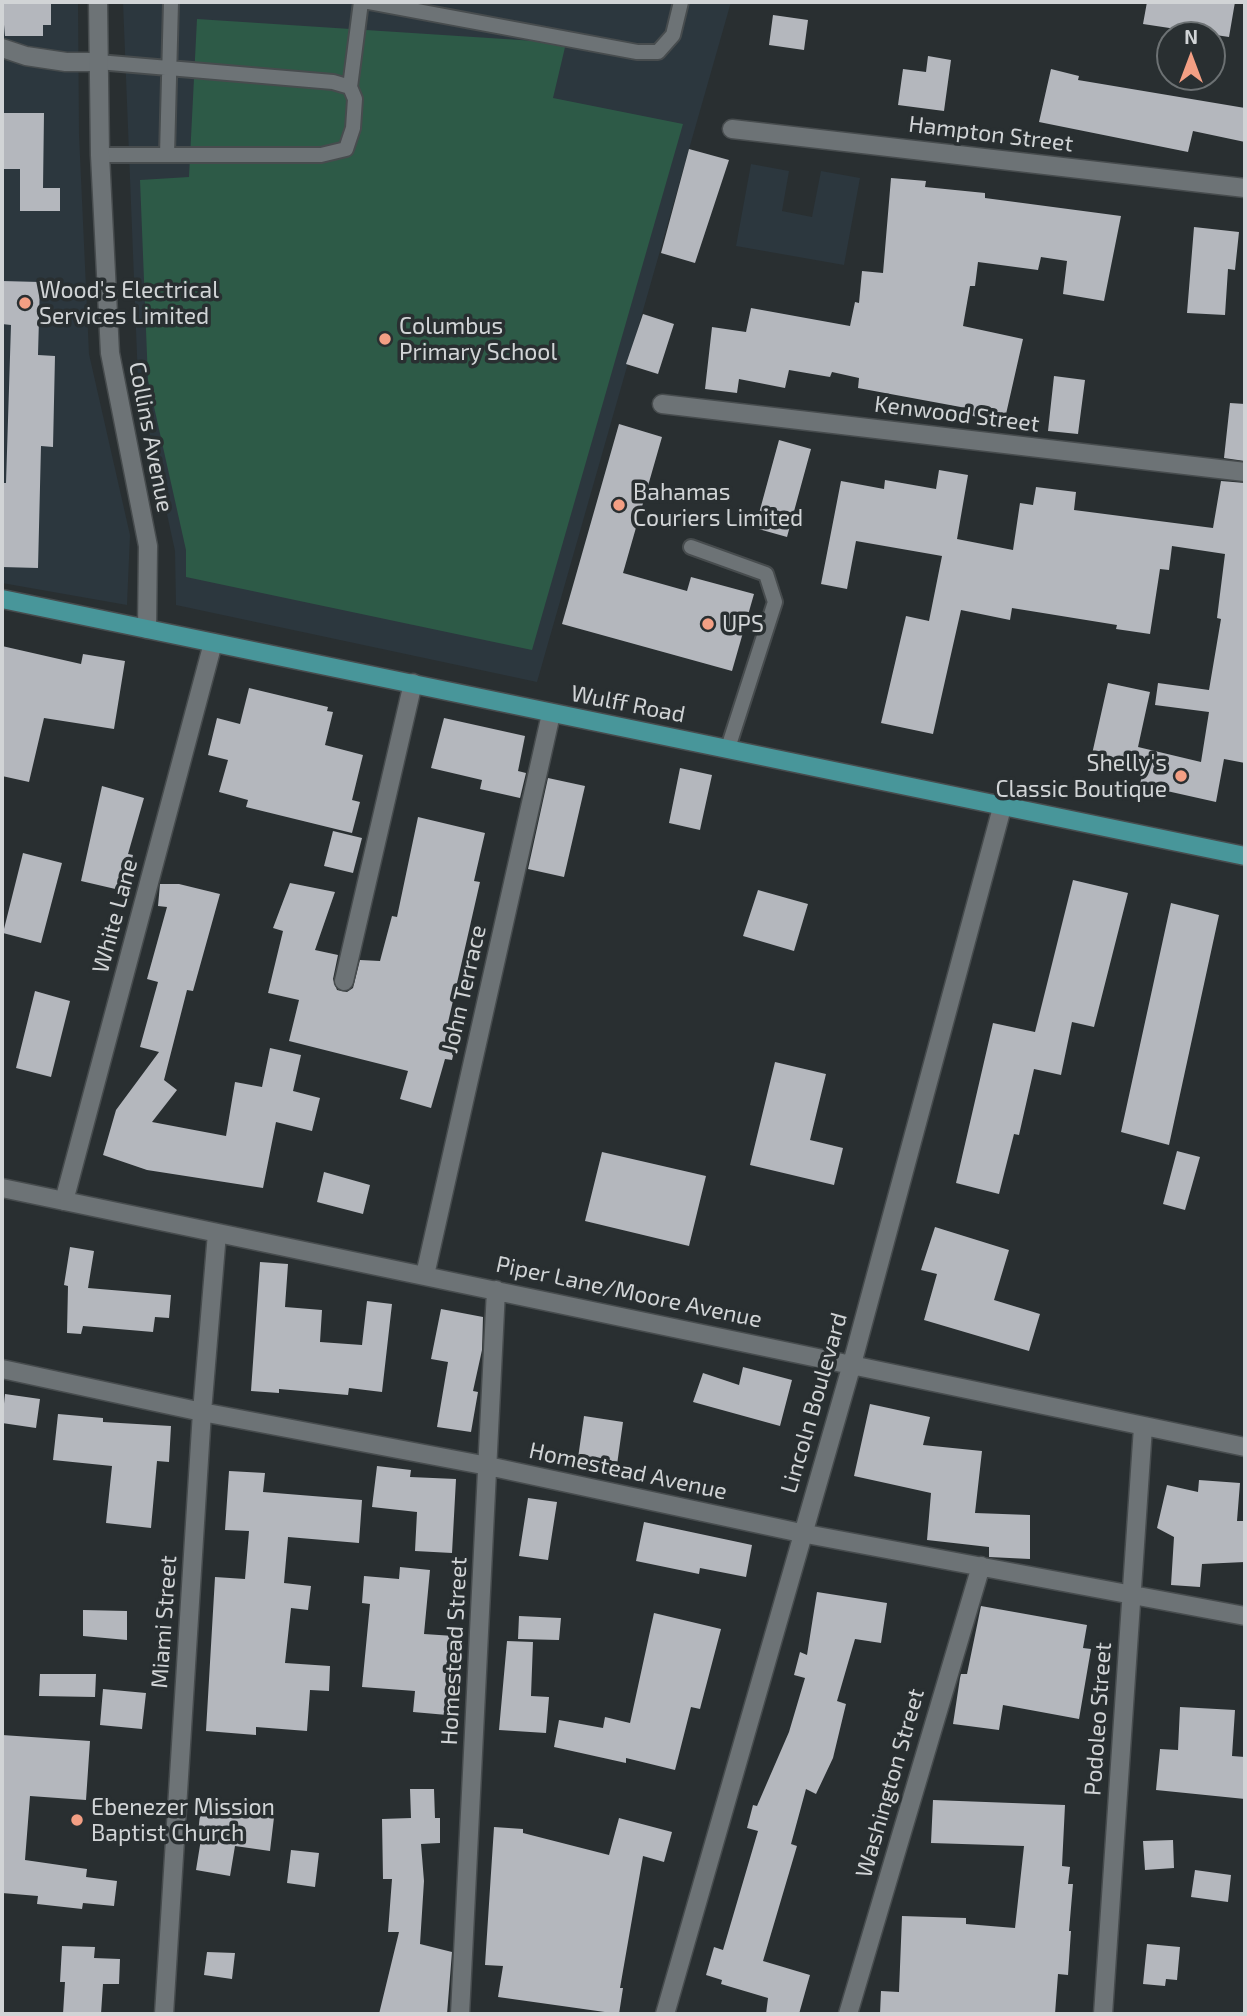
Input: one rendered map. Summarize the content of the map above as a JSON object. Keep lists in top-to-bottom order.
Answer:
{
  "streets": {
    "main road": ["Wulff Road"],
    "street": [
      "Hampton Street",
      "Kenwood Street",
      "Collins Avenue",
      "White Lane",
      "John Terrace",
      "Piper Lane/Moore Avenue",
      "Lincoln Boulevard",
      "Homestead Avenue",
      "Miami Street",
      "Homestead Street",
      "Podoleo Street",
      "Washington Street"
    ]
  },
  "crossings": [
    ["Collins Avenue", "Wulff Road"],
    ["Wulff Road", "White Lane"],
    ["Wulff Road", "John Terrace"],
    ["Wulff Road", "Lincoln Boulevard"],
    ["White Lane", "Piper Lane/Moore Avenue"],
    ["John Terrace", "Piper Lane/Moore Avenue"],
    ["Piper Lane/Moore Avenue", "Lincoln Boulevard"],
    ["Piper Lane/Moore Avenue", "Miami Street"],
    ["Piper Lane/Moore Avenue", "Homestead Street"],
    ["Piper Lane/Moore Avenue", "Podoleo Street"],
    ["Lincoln Boulevard", "Homestead Avenue"],
    ["Homestead Avenue", "Miami Street"],
    ["Homestead Avenue", "Homestead Street"],
    ["Homestead Avenue", "Podoleo Street"],
    ["Homestead Avenue", "Washington Street"]
  ],
  "places": [
    "Wood's Electrical Services Limited",
    "Columbus Primary School",
    "Bahamas Couriers Limited",
    "UPS",
    "Shelly's Classic Boutique",
    "Ebenezer Mission Baptist Church"
  ],
  "north": "top"
}
